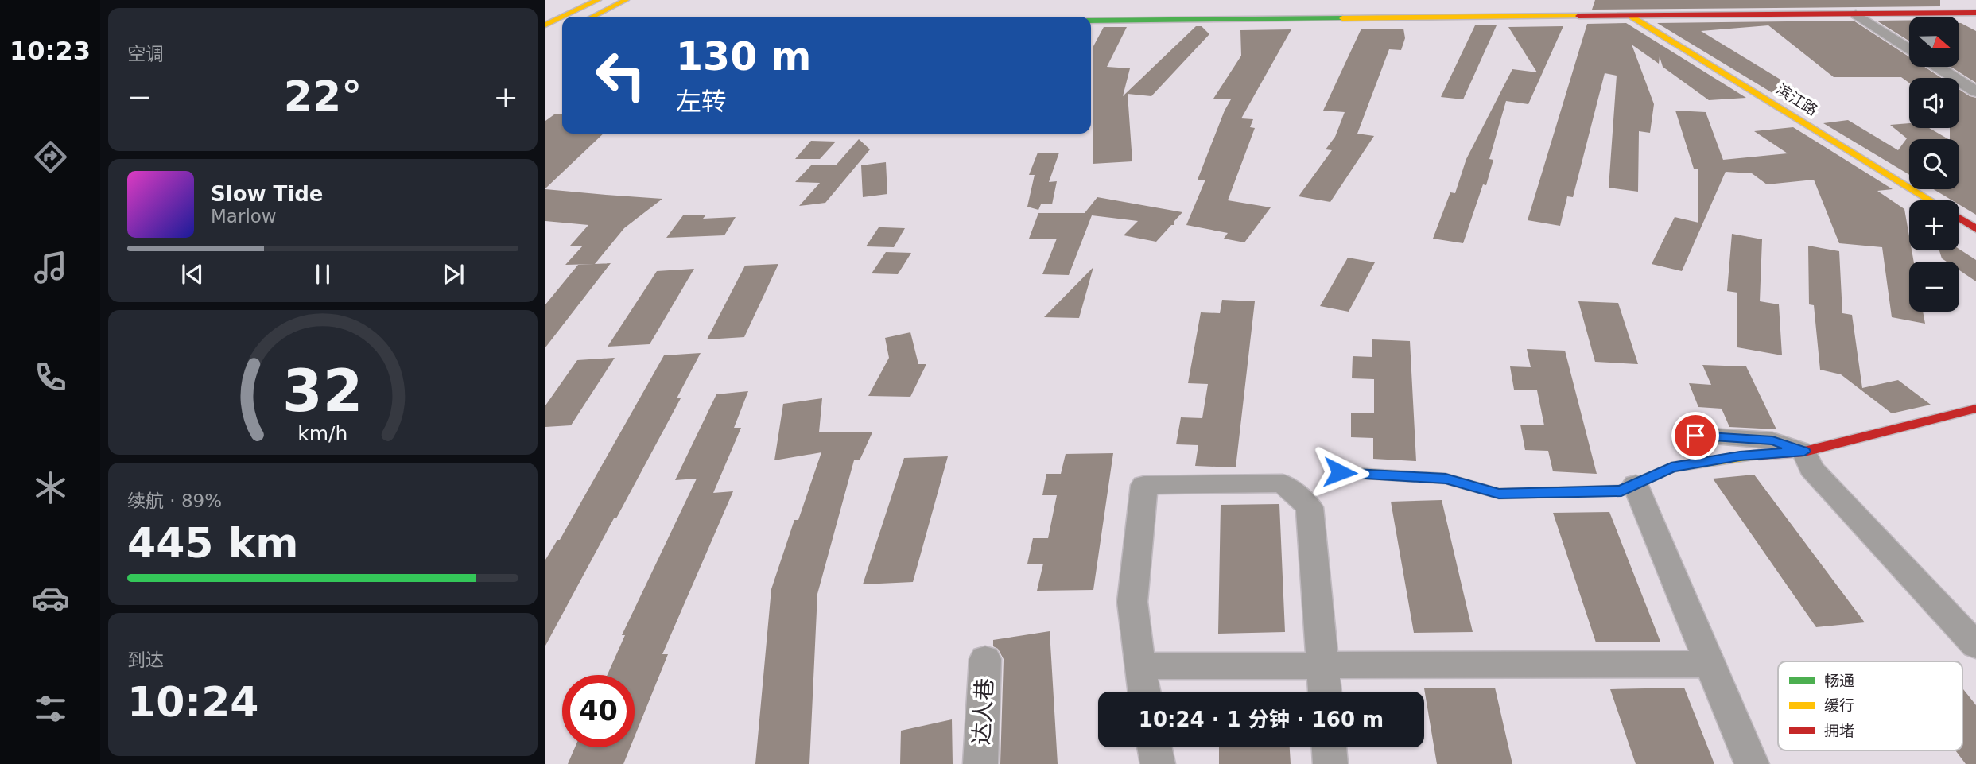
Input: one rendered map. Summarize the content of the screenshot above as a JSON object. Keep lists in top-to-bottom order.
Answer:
{
  "streets": {
    "street": ["滨江路", "达人巷"]
  },
  "legend": ["畅通", "缓行", "拥堵"],
  "north": "right",
  "page": {
    "tabs": "10:23",
    "tile": [
      "空调",
      ["续航 · 89%", "445 km"],
      ["到达", "10:24"]
    ],
    "map_buttons": ["+", "−"],
    "turn": ["130 m", "左转"],
    "heat": ["−", "22°", "+"],
    "song": ["Slow Tide", "Marlow"],
    "limit": "40",
    "trip": "10:24 · 1 分钟 · 160 m",
    "gauge": ["32", "km/h"]
  }
}
